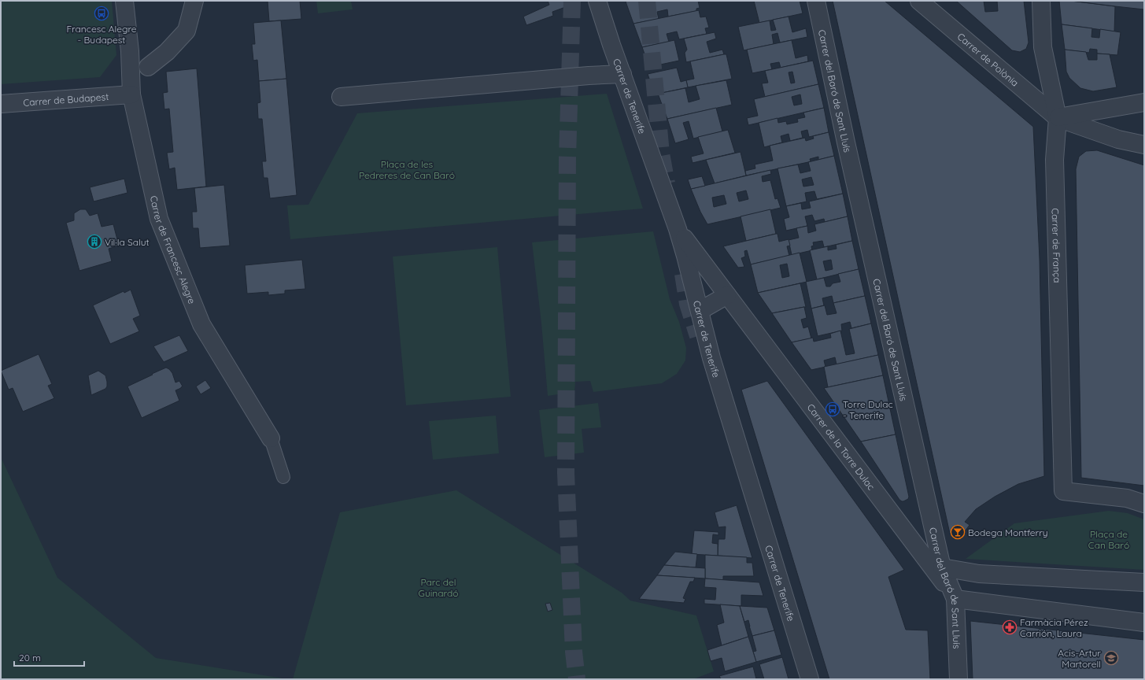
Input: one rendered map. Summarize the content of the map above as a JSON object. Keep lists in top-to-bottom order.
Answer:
{
  "streets": {
    "street": [
      "Carrer de Polònia",
      "Carrer del Baró de Sant Lluís",
      "Carrer de Tenerife",
      "Carrer de Budapest",
      "Carrer de França",
      "Carrer de Francesc Alegre",
      "Carrer de la Torre Dulac"
    ]
  },
  "crossings": [
    ["Carrer de Polònia", "Carrer de França"],
    ["Carrer del Baró de Sant Lluís", "Carrer de la Torre Dulac"],
    ["Carrer de Tenerife", "Carrer de la Torre Dulac"],
    ["Carrer de Budapest", "Carrer de Francesc Alegre"]
  ],
  "parks": ["Plaça de les Pedreres de Can Baró", "Plaça de Can Baró", "Parc del Guinardó"],
  "places": {
    "bus stop": ["Francesc Alegre - Budapest", "Torre Dulac - Tenerife"],
    "building": ["Vil·la Salut"],
    "bar": ["Bodega Montferry"],
    "pharmacy": ["Farmàcia Pérez Carrión, Laura"],
    "school or university": ["Acis-Artur Martorell"]
  },
  "scale_bar": "20 m"
}
